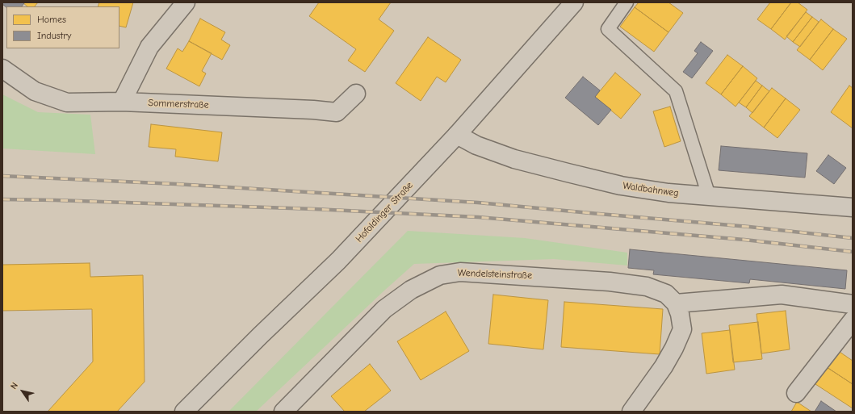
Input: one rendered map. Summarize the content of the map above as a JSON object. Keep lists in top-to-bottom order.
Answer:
{
  "streets": {
    "street": [
      "Sommerstraße",
      "Waldbahnweg",
      "Hofoldinger Straße",
      "Wendelsteinstraße"
    ]
  },
  "crossings": [
    ["Waldbahnweg", "Hofoldinger Straße"]
  ],
  "legend": ["Homes", "Industry"],
  "north": "top left"
}
